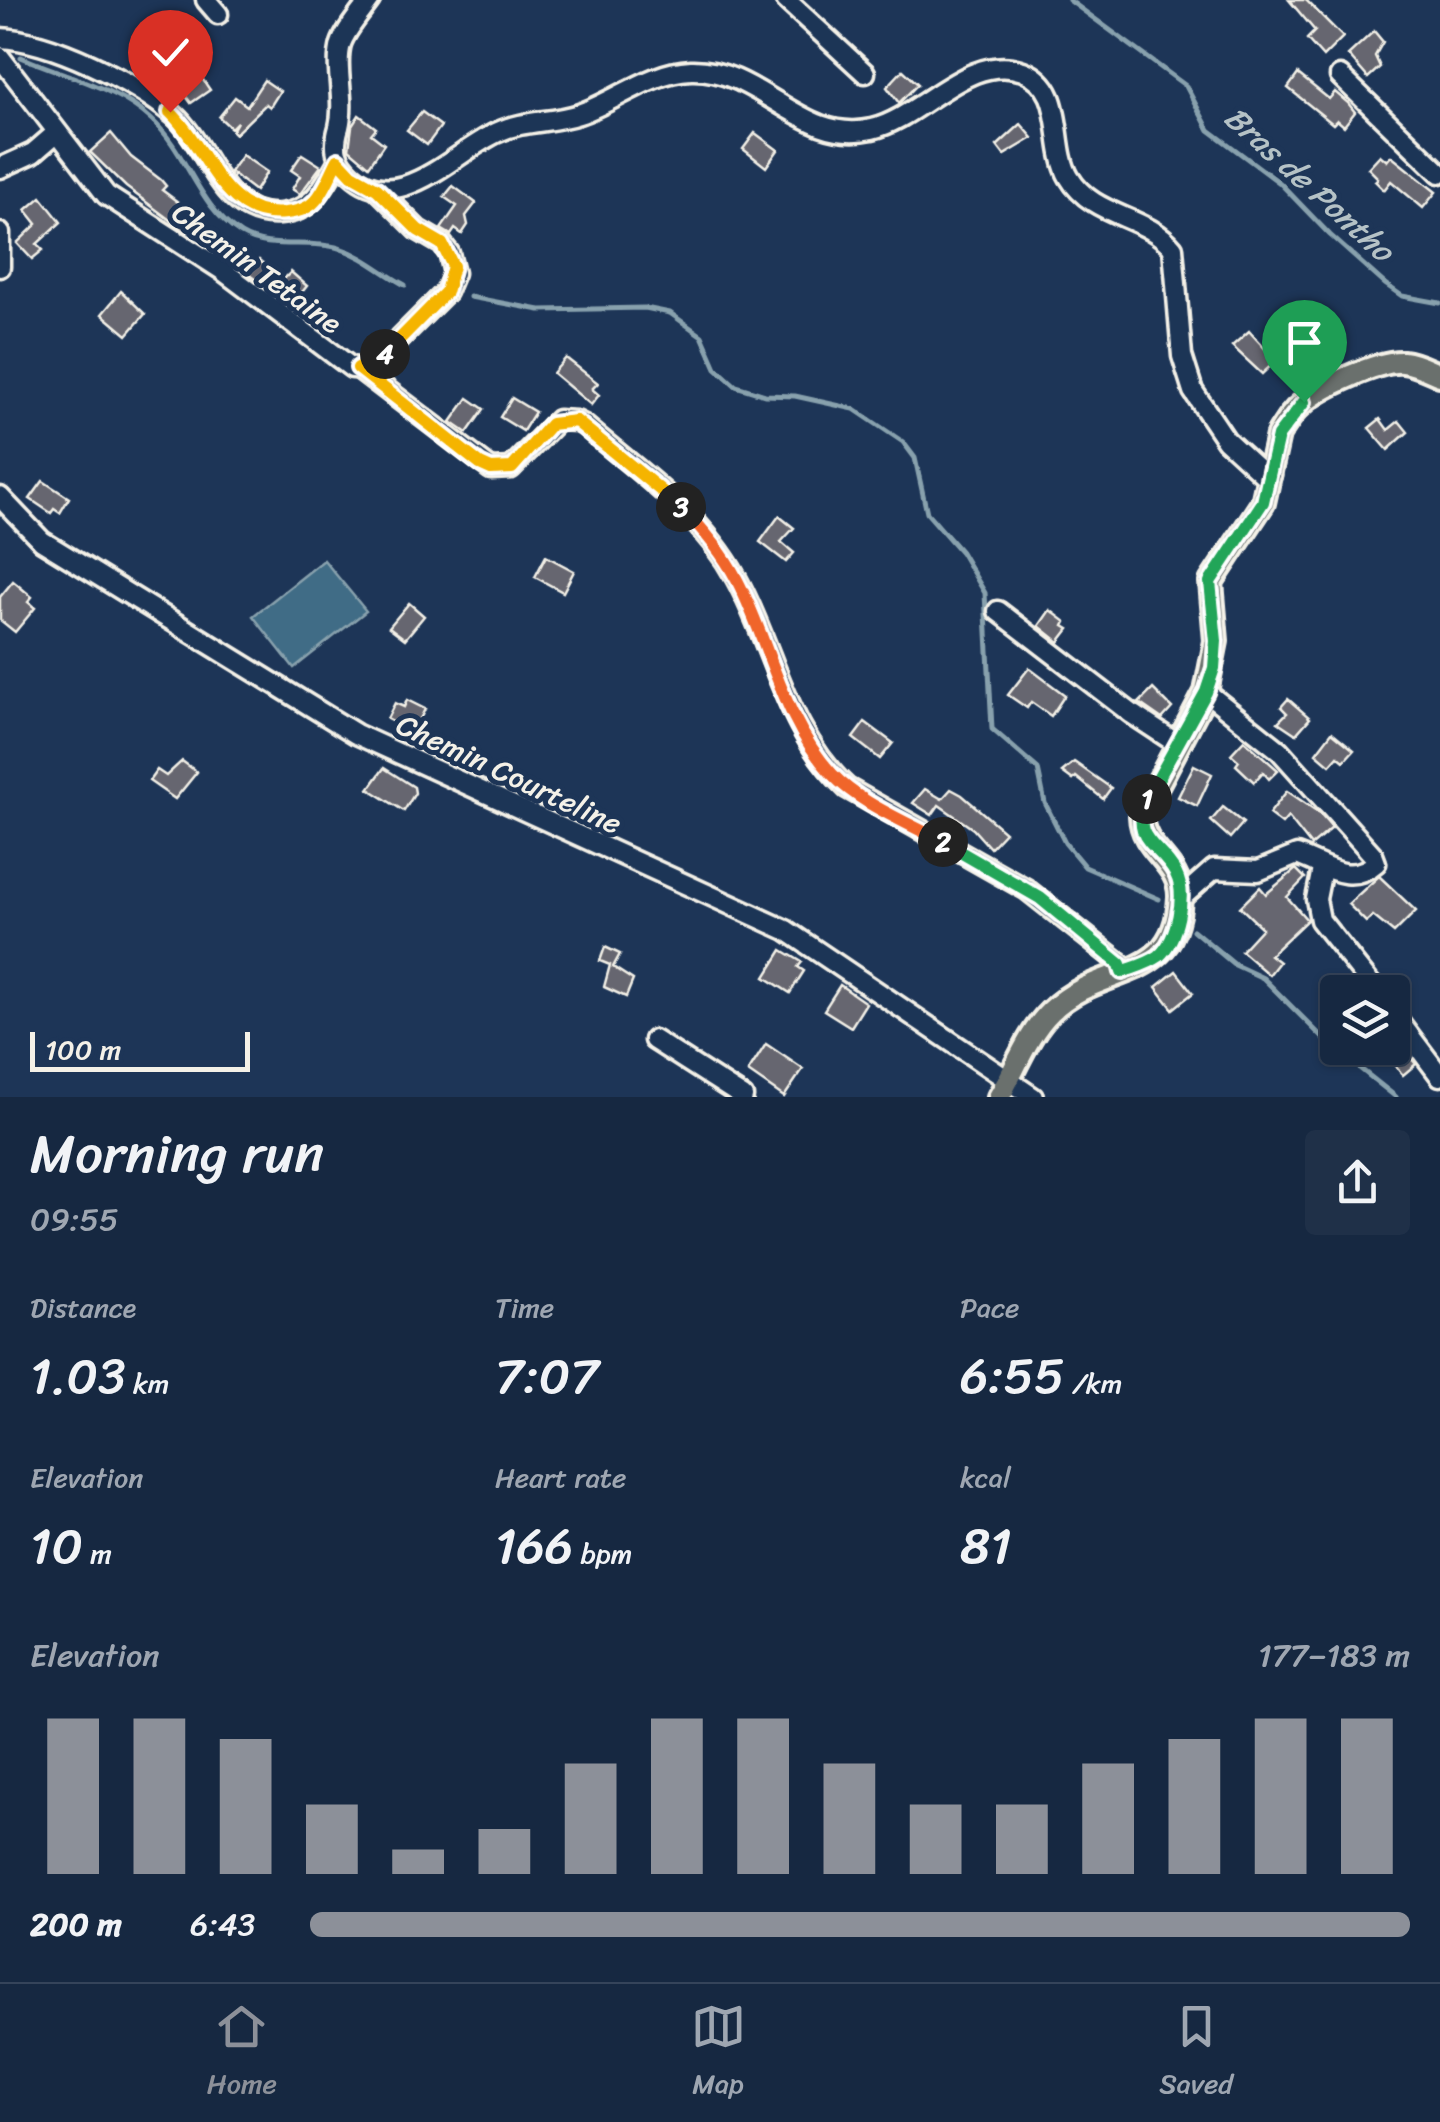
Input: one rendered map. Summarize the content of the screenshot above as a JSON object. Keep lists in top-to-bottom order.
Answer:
{
  "streets": {
    "street": ["Chemin Tetaine", "Chemin Courteline"]
  },
  "water": ["Bras de Pontho"],
  "scale_bar": "100 m",
  "page": {
    "pins": [
      "4",
      "3",
      "1",
      "2"
    ],
    "scale": "100 m",
    "heading": ["Morning run", "09:55"],
    "stats": [
      ["Distance", "1.03 km"],
      ["Time", "7:07"],
      ["Pace", "6:55 /km"],
      ["Elevation", "10 m"],
      ["Heart rate", "166 bpm"],
      ["kcal", "81"]
    ],
    "chart": ["Elevation", "177–183 m"],
    "list": [
      {
        "name": "200 m",
        "note": "6:43"
      }
    ],
    "tabs": ["Home", "Map", "Saved"]
  }
}
